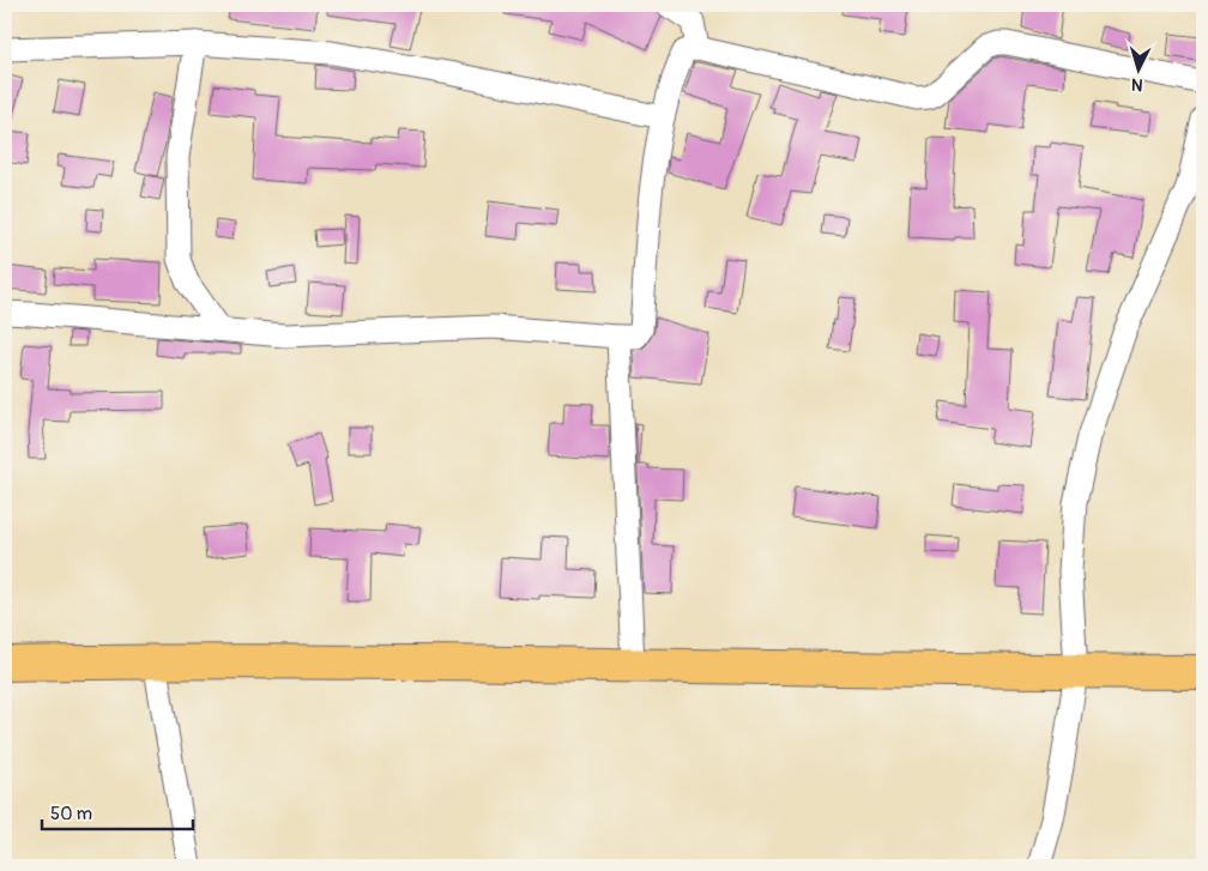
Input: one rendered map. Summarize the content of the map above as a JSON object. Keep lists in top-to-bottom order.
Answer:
{
  "scale_bar": "50 m",
  "north": "bottom"
}
